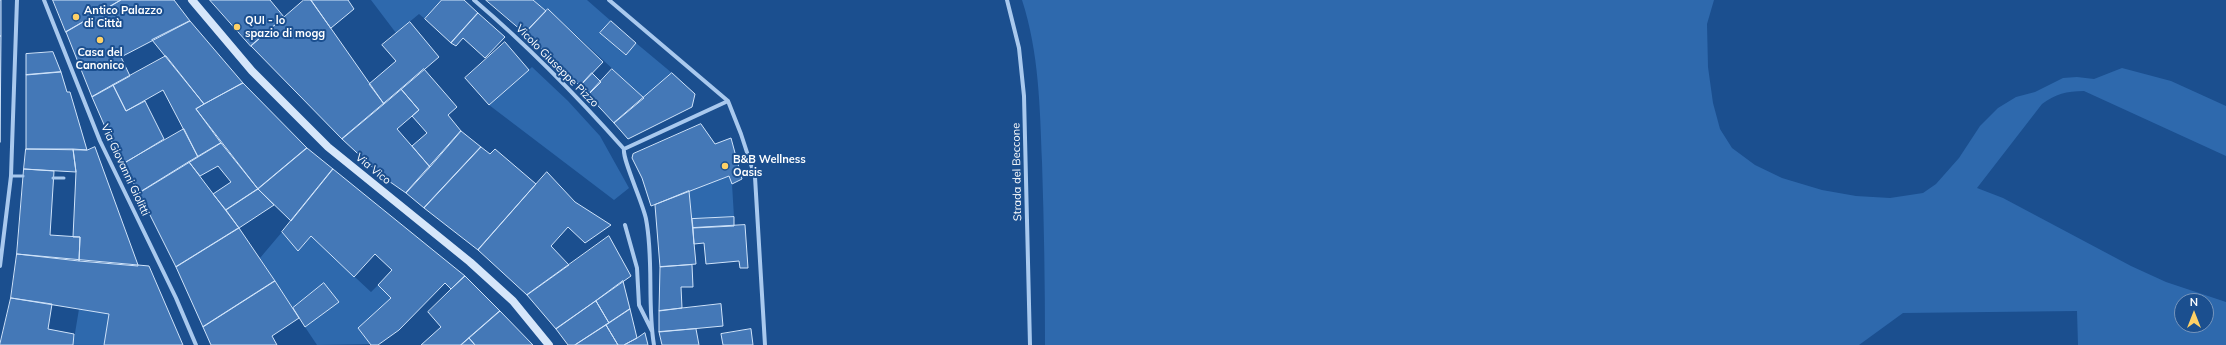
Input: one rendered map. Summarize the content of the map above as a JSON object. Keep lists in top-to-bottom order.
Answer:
{
  "streets": {
    "street": [
      "Vicolo Giuseppe Pizzo",
      "Via Vico",
      "Via Giovanni Giolitti",
      "Strada del Beccone"
    ]
  },
  "places": [
    "Antico Palazzo di Città",
    "QUI - lo spazio di mogg",
    "Casa del Canonico",
    "B&B Wellness Oasis"
  ],
  "north": "top"
}
